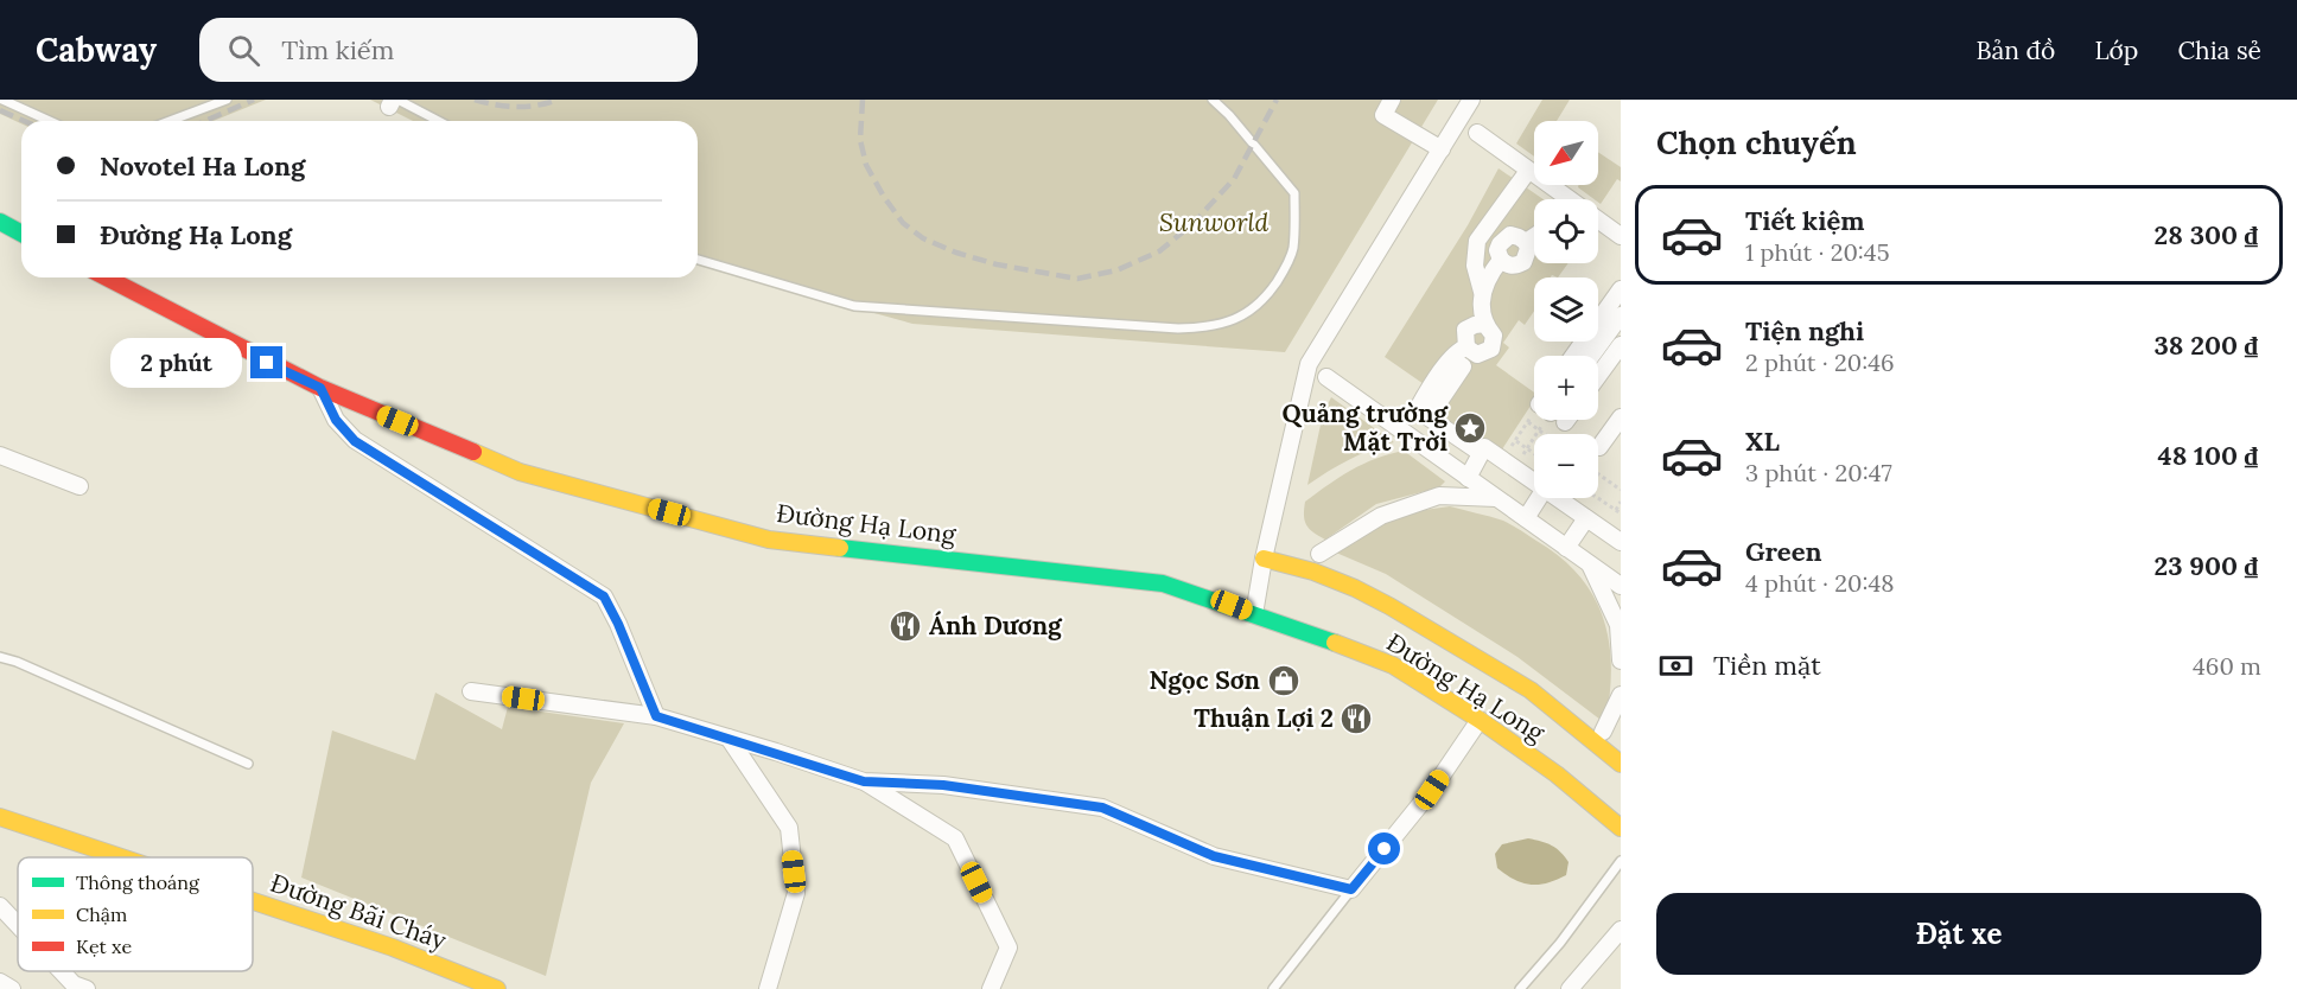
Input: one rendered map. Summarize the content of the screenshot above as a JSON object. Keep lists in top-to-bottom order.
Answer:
{
  "streets": {
    "main road": ["Đường Hạ Long", "Đường Bãi Cháy"]
  },
  "parks": ["Sunworld"],
  "places": {
    "place": ["Quảng trường Mặt Trời"],
    "restaurant": ["Ánh Dương", "Thuận Lợi 2"],
    "shop": ["Ngọc Sơn"]
  },
  "legend": ["Thông thoáng", "Chậm", "Kẹt xe"],
  "north": "bottom left",
  "page": {
    "header": "Cabway",
    "search": "Tìm kiếm",
    "nav": ["Bản đồ", "Lớp", "Chia sẻ"],
    "heading": "Chọn chuyến",
    "map_buttons": ["+", "−"],
    "banner": ["Novotel Ha Long", "Đường Hạ Long"],
    "list": [
      {
        "name": "Tiết kiệm",
        "note": "1 phút · 20:45",
        "value": "28 300 ₫"
      },
      {
        "name": "Tiện nghi",
        "note": "2 phút · 20:46",
        "value": "38 200 ₫"
      },
      {
        "name": "XL",
        "note": "3 phút · 20:47",
        "value": "48 100 ₫"
      },
      {
        "name": "Green",
        "note": "4 phút · 20:48",
        "value": "23 900 ₫"
      }
    ],
    "bubble": "2 phút",
    "pay": ["Tiền mặt", "460 m"],
    "buttons": "Đặt xe"
  }
}
